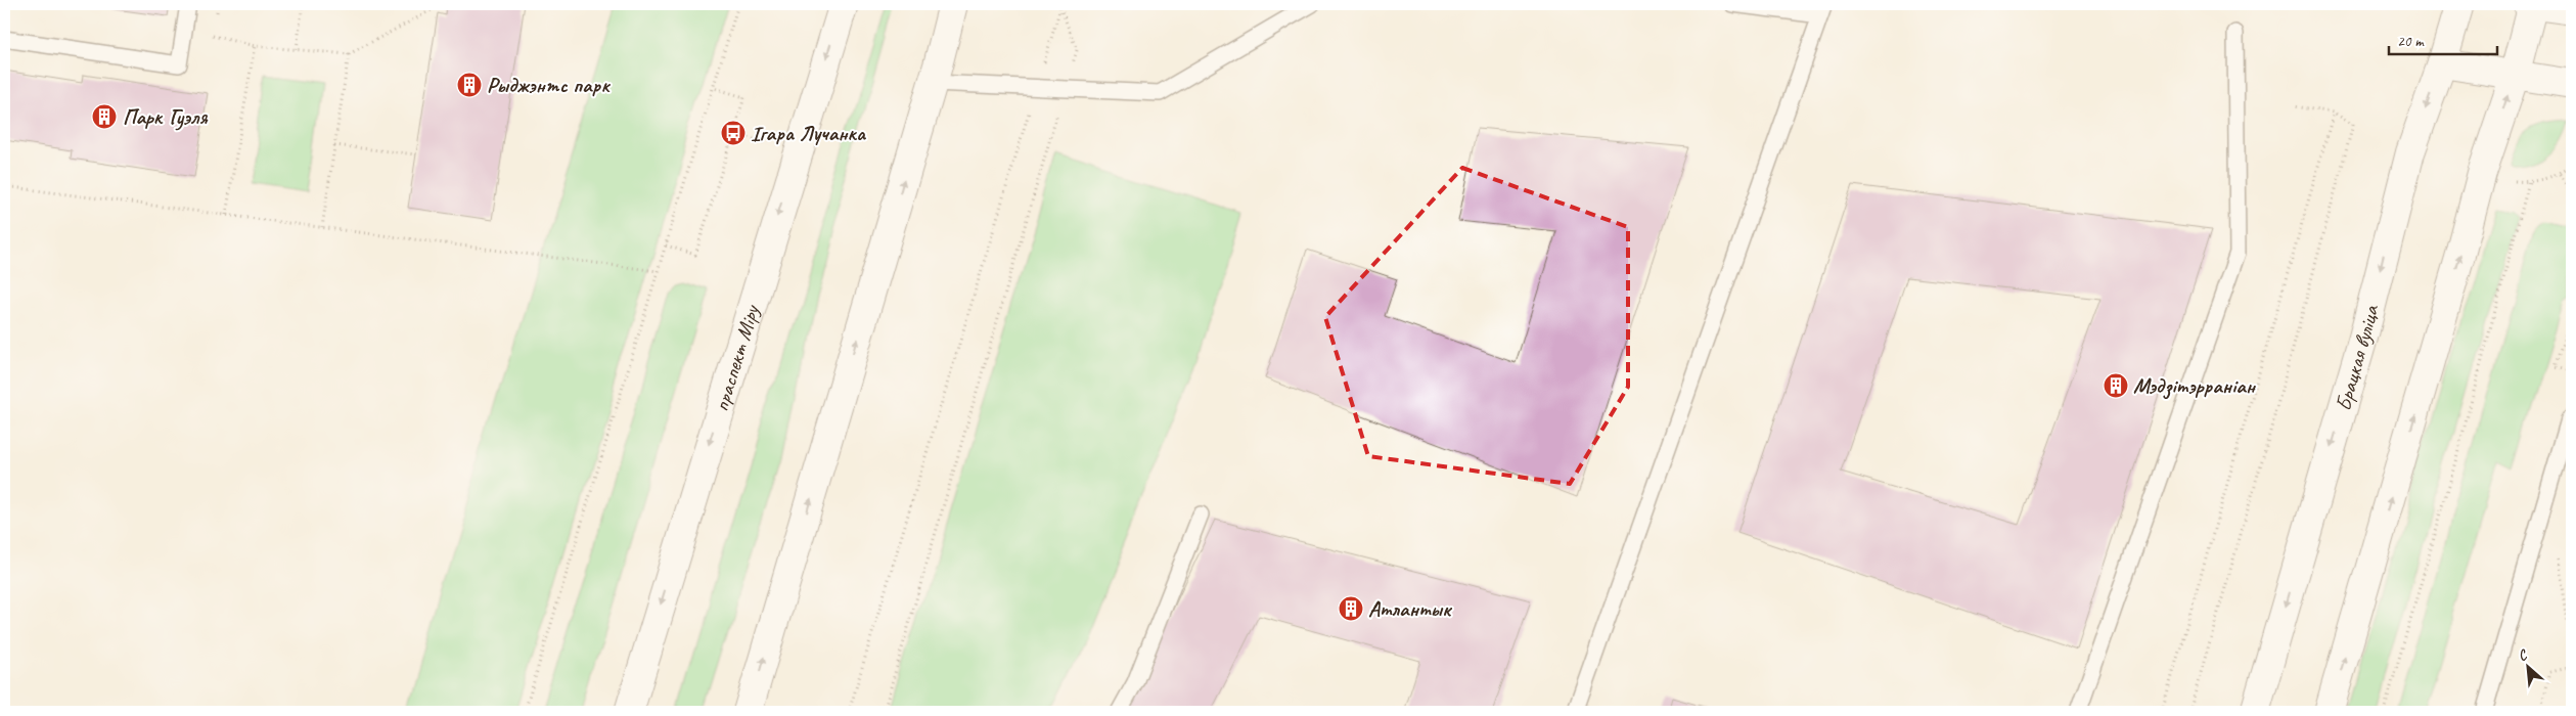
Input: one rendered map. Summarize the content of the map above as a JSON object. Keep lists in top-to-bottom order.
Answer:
{
  "streets": {
    "street": ["праспект Міру", "Брацкая вуліца"]
  },
  "places": {
    "building": [
      "Рыджэнтс парк",
      "Парк Гуэля",
      "Мэдзітэрраніан",
      "Атлантык"
    ],
    "bus stop": ["Ігара Лучанка"]
  },
  "scale_bar": "20 m",
  "north": "top left"
}
